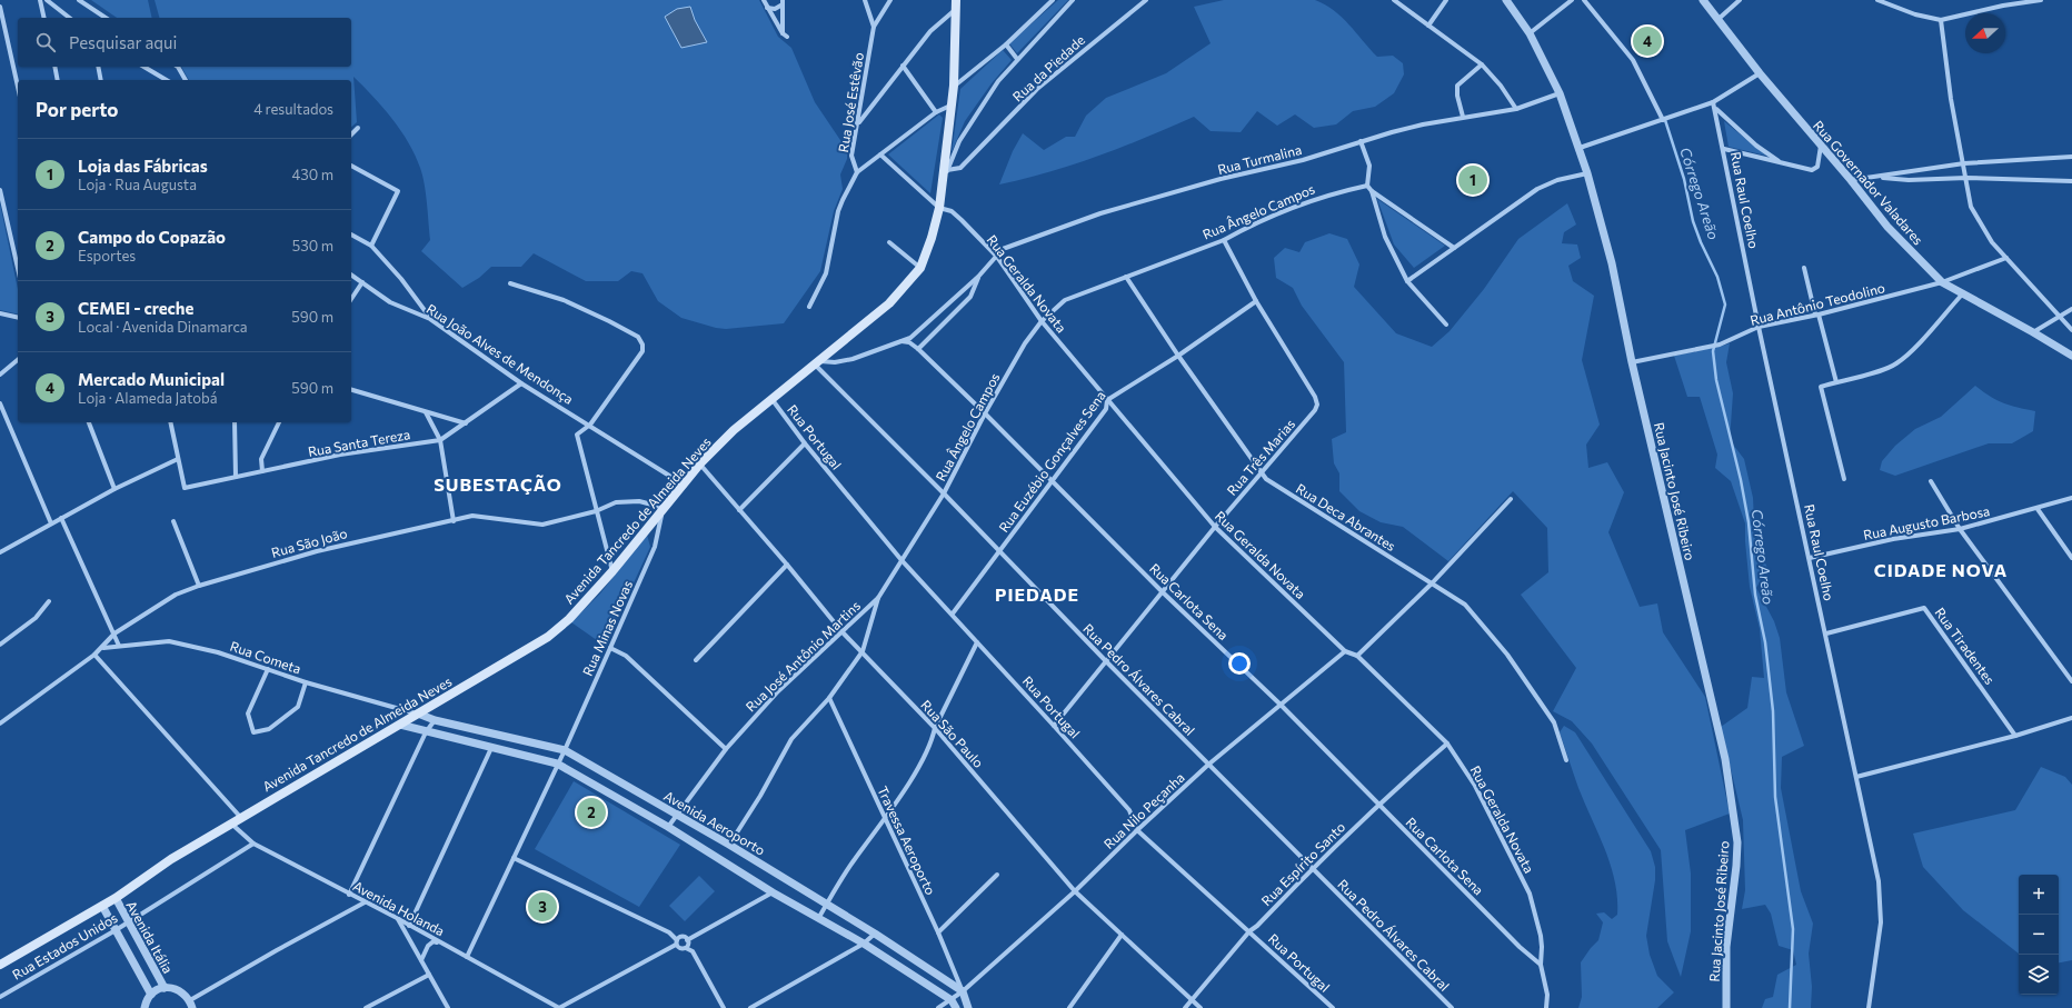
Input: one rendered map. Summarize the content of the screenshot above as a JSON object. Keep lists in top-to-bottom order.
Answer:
{
  "streets": {
    "main road": ["Avenida Tancredo de Almeida Neves"],
    "street": [
      "Rua da Piedade",
      "Rua José Estêvão",
      "Rua Turmalina",
      "Rua Governador Valadares",
      "Rua Raul Coelho",
      "Rua Ângelo Campos",
      "Rua Geralda Novata",
      "Rua Antônio Teodolino",
      "Rua João Alves de Mendonça",
      "Rua Portugal",
      "Rua Santa Tereza",
      "Rua Três Marias",
      "Rua Euzébio Gonçalves Sena",
      "Rua Jacinto José Ribeiro",
      "Rua Deca Abrantes",
      "Rua Augusto Barbosa",
      "Rua São João",
      "Rua Carlota Sena",
      "Rua Minas Novas",
      "Rua Tiradentes",
      "Rua José Antônio Martins",
      "Rua Cometa",
      "Rua Pedro Álvares Cabral",
      "Rua São Paulo",
      "Rua Nilo Peçanha",
      "Avenida Aeroporto",
      "Travessa Aeroporto",
      "Rua Espírito Santo",
      "Avenida Holanda",
      "Avenida Itália",
      "Rua Estados Unidos"
    ]
  },
  "crossings": [
    ["Rua Turmalina", "Rua Geralda Novata"],
    ["Rua Turmalina", "Rua Jacinto José Ribeiro"],
    ["Rua Turmalina", "Avenida Tancredo de Almeida Neves"],
    ["Rua Turmalina", "Rua Carlota Sena"],
    ["Rua Turmalina", "Rua Pedro Álvares Cabral"],
    ["Rua Governador Valadares", "Rua Antônio Teodolino"],
    ["Rua Raul Coelho", "Rua Antônio Teodolino"],
    ["Rua Raul Coelho", "Rua Augusto Barbosa"],
    ["Rua Raul Coelho", "Rua Tiradentes"],
    ["Rua Ângelo Campos", "Rua Geralda Novata"],
    ["Rua Ângelo Campos", "Rua Portugal"],
    ["Rua Ângelo Campos", "Rua Deca Abrantes"],
    ["Rua Ângelo Campos", "Rua Carlota Sena"],
    ["Rua Ângelo Campos", "Rua José Antônio Martins"],
    ["Rua Ângelo Campos", "Rua Pedro Álvares Cabral"],
    ["Rua Ângelo Campos", "Rua São Paulo"],
    ["Rua Ângelo Campos", "Avenida Aeroporto"],
    ["Rua Ângelo Campos", "Travessa Aeroporto"],
    ["Rua Geralda Novata", "Rua Três Marias"],
    ["Rua Geralda Novata", "Rua Euzébio Gonçalves Sena"],
    ["Rua Geralda Novata", "Avenida Tancredo de Almeida Neves"],
    ["Rua Geralda Novata", "Rua Carlota Sena"],
    ["Rua Geralda Novata", "Rua Nilo Peçanha"],
    ["Rua Geralda Novata", "Rua Espírito Santo"],
    ["Rua Antônio Teodolino", "Rua Jacinto José Ribeiro"],
    ["Rua João Alves de Mendonça", "Rua Santa Tereza"],
    ["Rua João Alves de Mendonça", "Avenida Tancredo de Almeida Neves"],
    ["Rua Portugal", "Rua Três Marias"],
    ["Rua Portugal", "Rua Euzébio Gonçalves Sena"],
    ["Rua Portugal", "Avenida Tancredo de Almeida Neves"],
    ["Rua Portugal", "Rua Nilo Peçanha"],
    ["Rua Portugal", "Rua Espírito Santo"],
    ["Rua Três Marias", "Rua Euzébio Gonçalves Sena"],
    ["Rua Três Marias", "Rua Deca Abrantes"],
    ["Rua Três Marias", "Rua Carlota Sena"],
    ["Rua Três Marias", "Rua Pedro Álvares Cabral"],
    ["Rua Euzébio Gonçalves Sena", "Rua Deca Abrantes"],
    ["Rua Euzébio Gonçalves Sena", "Rua Carlota Sena"],
    ["Rua Euzébio Gonçalves Sena", "Rua Pedro Álvares Cabral"],
    ["Avenida Tancredo de Almeida Neves", "Rua São João"],
    ["Avenida Tancredo de Almeida Neves", "Rua Minas Novas"],
    ["Avenida Tancredo de Almeida Neves", "Rua Cometa"],
    ["Avenida Tancredo de Almeida Neves", "Rua Pedro Álvares Cabral"],
    ["Avenida Tancredo de Almeida Neves", "Rua São Paulo"],
    ["Avenida Tancredo de Almeida Neves", "Avenida Aeroporto"],
    ["Avenida Tancredo de Almeida Neves", "Avenida Holanda"],
    ["Avenida Tancredo de Almeida Neves", "Avenida Itália"],
    ["Rua São João", "Rua Minas Novas"],
    ["Rua São João", "Rua Cometa"],
    ["Rua Carlota Sena", "Rua Nilo Peçanha"],
    ["Rua Carlota Sena", "Rua Espírito Santo"],
    ["Rua Minas Novas", "Avenida Aeroporto"],
    ["Rua Minas Novas", "Avenida Holanda"],
    ["Rua José Antônio Martins", "Rua São Paulo"],
    ["Rua José Antônio Martins", "Avenida Aeroporto"],
    ["Rua Cometa", "Avenida Aeroporto"],
    ["Rua Pedro Álvares Cabral", "Rua Nilo Peçanha"],
    ["Rua Pedro Álvares Cabral", "Rua Espírito Santo"],
    ["Rua São Paulo", "Rua Nilo Peçanha"],
    ["Rua São Paulo", "Rua Espírito Santo"],
    ["Rua Nilo Peçanha", "Avenida Aeroporto"],
    ["Rua Nilo Peçanha", "Travessa Aeroporto"],
    ["Avenida Aeroporto", "Travessa Aeroporto"],
    ["Avenida Holanda", "Rua Estados Unidos"],
    ["Avenida Itália", "Rua Estados Unidos"]
  ],
  "districts": ["SUBESTAÇÃO", "CIDADE NOVA", "PIEDADE"],
  "water": ["Córrego Areão"],
  "north": "left",
  "page": {
    "search": "Pesquisar aqui",
    "pins": [
      "4",
      "1",
      "2",
      "3"
    ],
    "heading": ["Por perto", "4 resultados"],
    "list": [
      {
        "mark": "1",
        "name": "Loja das Fábricas",
        "note": "Loja · Rua Augusta",
        "value": "430 m"
      },
      {
        "mark": "2",
        "name": "Campo do Copazão",
        "note": "Esportes",
        "value": "530 m"
      },
      {
        "mark": "3",
        "name": "CEMEI - creche",
        "note": "Local · Avenida Dinamarca",
        "value": "590 m"
      },
      {
        "mark": "4",
        "name": "Mercado Municipal",
        "note": "Loja · Alameda Jatobá",
        "value": "590 m"
      }
    ],
    "map_buttons": ["+", "−"]
  }
}
